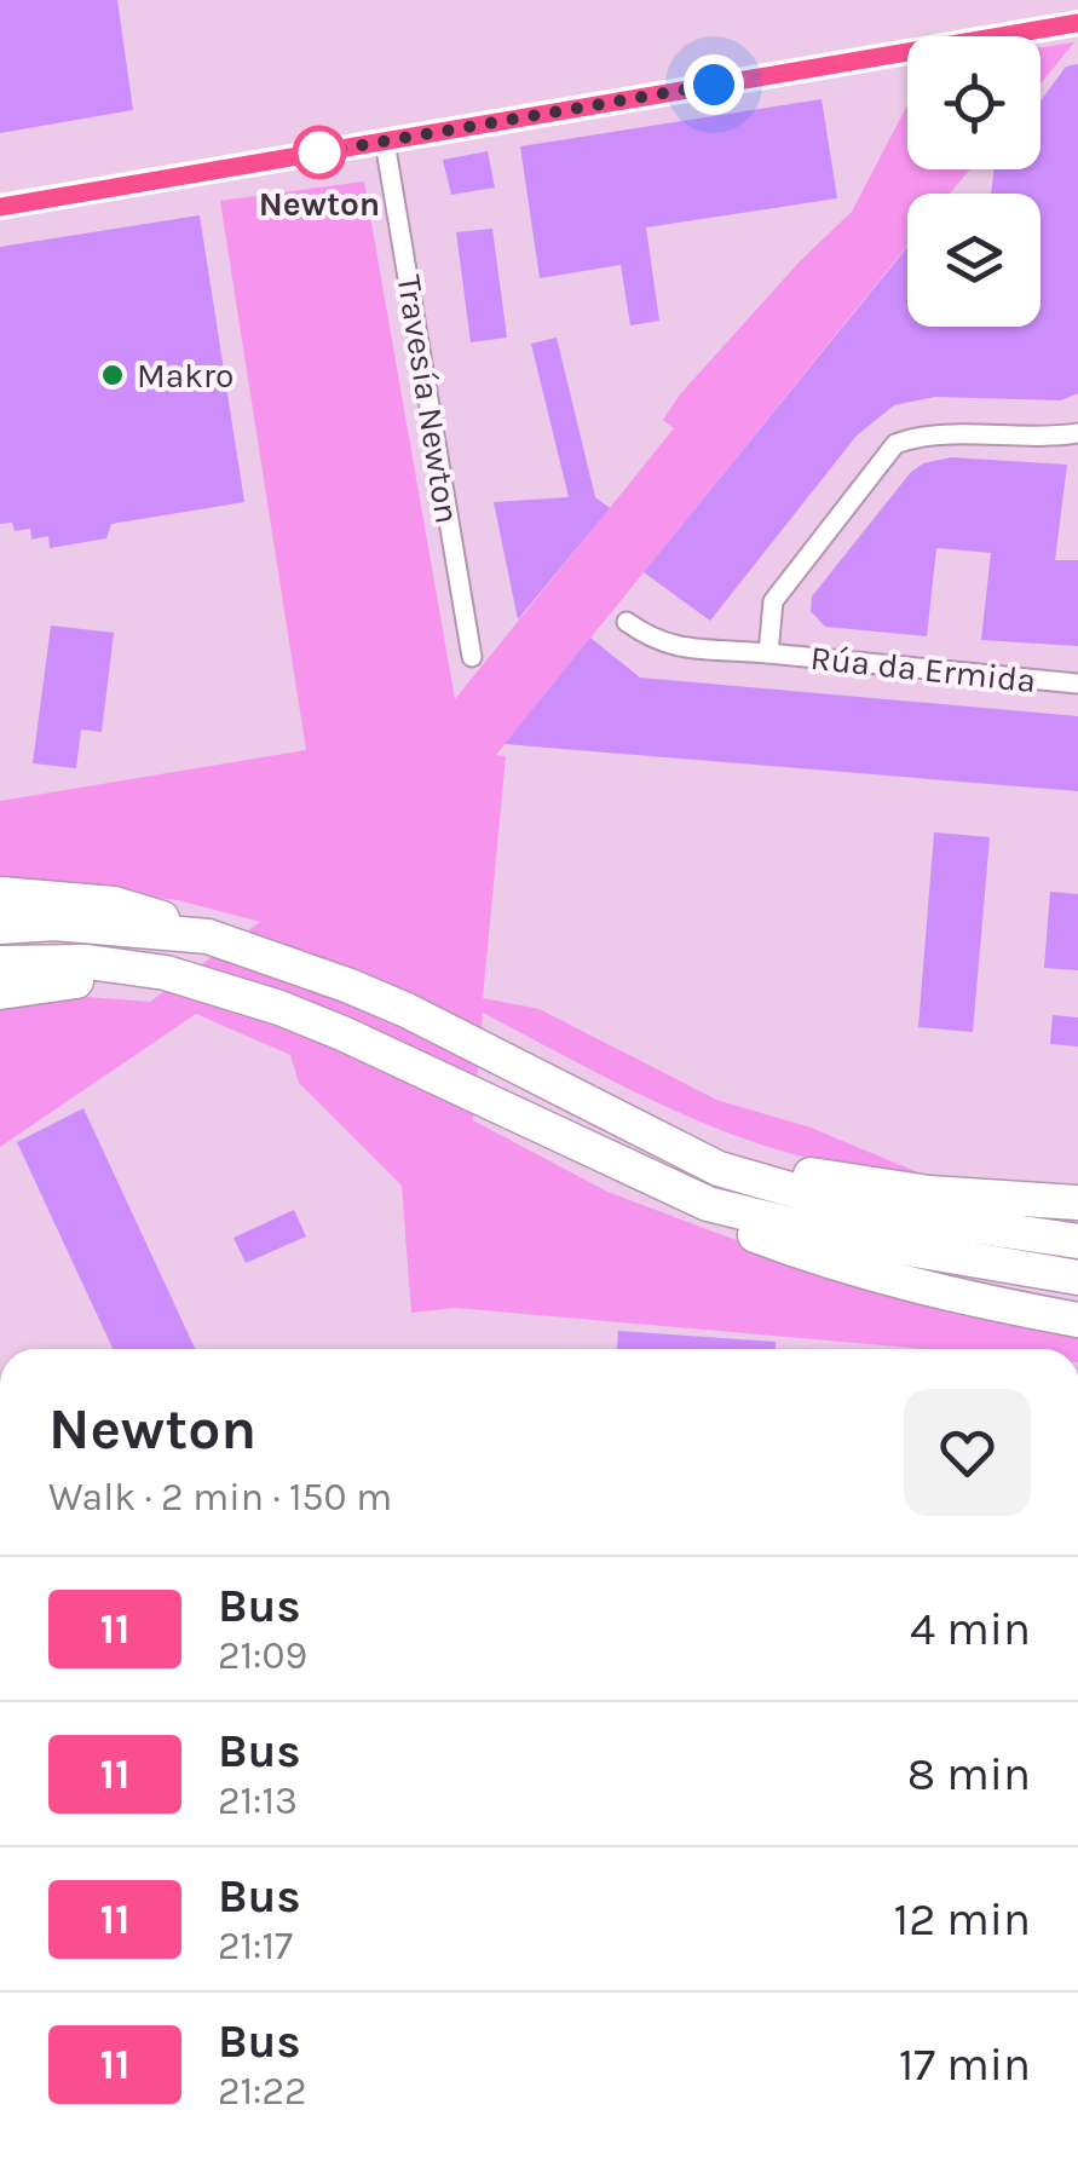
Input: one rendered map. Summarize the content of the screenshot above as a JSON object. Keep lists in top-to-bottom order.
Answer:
{
  "streets": {
    "street": ["Travesía Newton", "Rúa da Ermida"]
  },
  "places": ["Newton", "Makro"],
  "lines": ["bus line 11"],
  "page": {
    "heading": ["Newton", "Walk · 2 min · 150 m"],
    "list": [
      {
        "mark": "11",
        "name": "Bus",
        "note": "21:09",
        "value": "4 min"
      },
      {
        "mark": "11",
        "name": "Bus",
        "note": "21:13",
        "value": "8 min"
      },
      {
        "mark": "11",
        "name": "Bus",
        "note": "21:17",
        "value": "12 min"
      },
      {
        "mark": "11",
        "name": "Bus",
        "note": "21:22",
        "value": "17 min"
      }
    ]
  }
}
